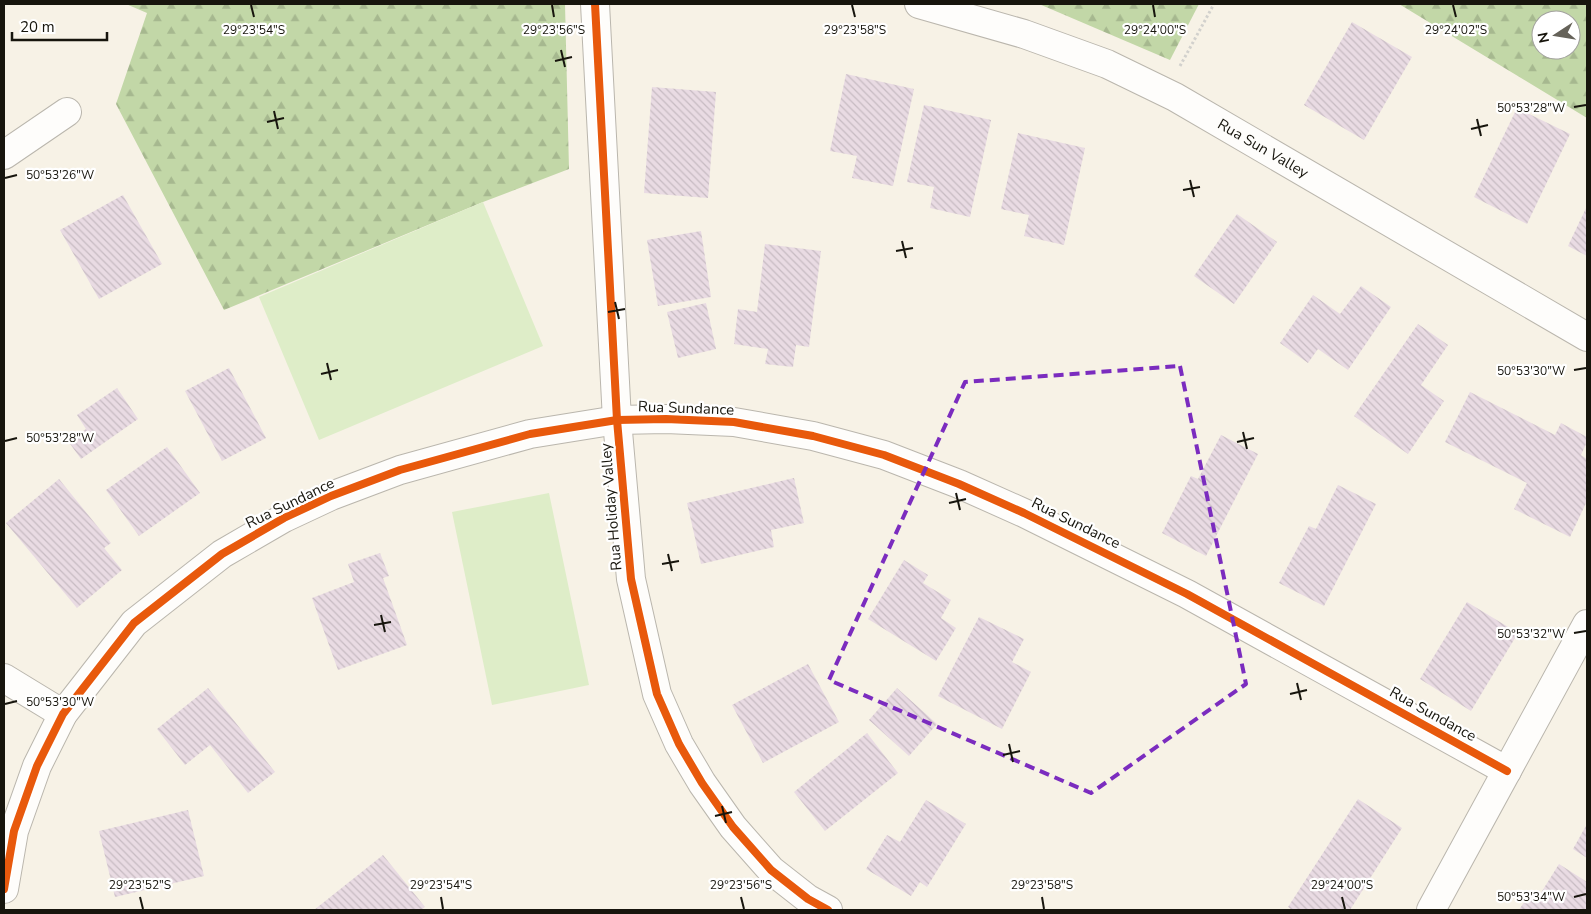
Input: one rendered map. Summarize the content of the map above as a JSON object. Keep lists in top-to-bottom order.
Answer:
{
  "streets": {
    "street": ["Rua Sun Valley", "Rua Sundance", "Rua Holiday Valley"]
  },
  "crossings": [
    ["Rua Sundance", "Rua Holiday Valley"]
  ],
  "scale_bar": "20 m",
  "north": "left",
  "coordinates": [
    "29°23'54\"S",
    "29°23'56\"S",
    "29°23'58\"S",
    "29°24'00\"S",
    "29°24'02\"S",
    "50°53'28\"W",
    "50°53'26\"W",
    "50°53'30\"W",
    "50°53'32\"W",
    "29°23'52\"S",
    "50°53'34\"W"
  ]
}
